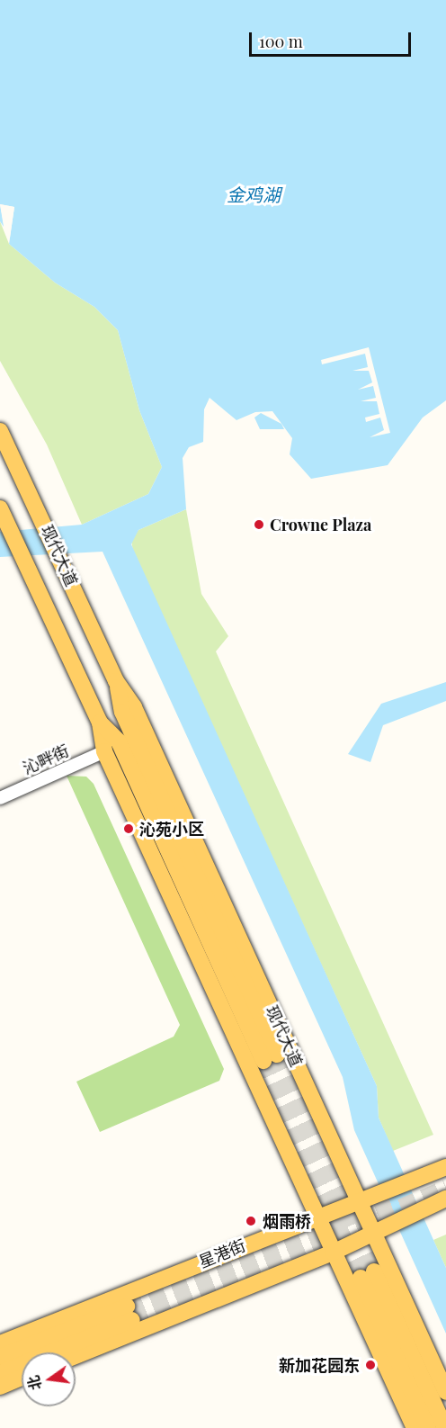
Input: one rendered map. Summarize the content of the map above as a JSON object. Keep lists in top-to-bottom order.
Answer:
{
  "streets": {
    "main road": ["现代大道", "星港街"],
    "street": ["沁畔街"]
  },
  "crossings": [
    ["现代大道", "沁畔街"],
    ["现代大道", "星港街"]
  ],
  "water": ["金鸡湖"],
  "places": [
    "Crowne Plaza",
    "沁苑小区",
    "烟雨桥",
    "新加花园东"
  ],
  "scale_bar": "100 m",
  "north": "left"
}
